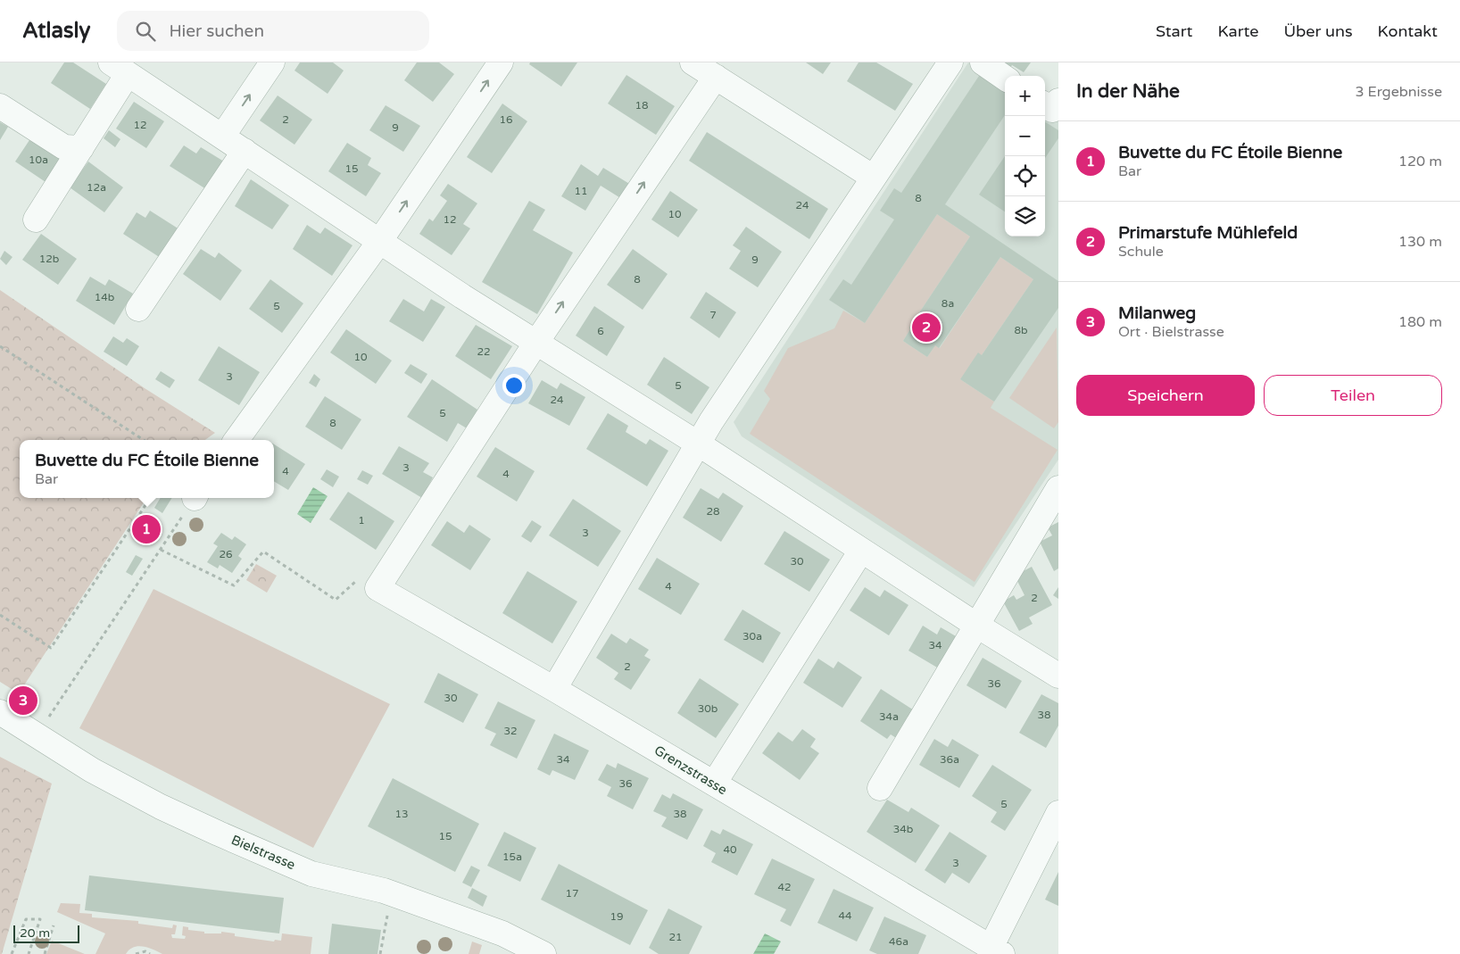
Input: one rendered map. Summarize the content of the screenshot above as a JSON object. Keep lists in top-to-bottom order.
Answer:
{
  "streets": {
    "street": ["Grenzstrasse", "Bielstrasse"]
  },
  "house_numbers": [
    "18",
    "2",
    "16",
    "12",
    "9",
    "10a",
    "15",
    "12a",
    "11",
    "8",
    "24",
    "10",
    "12",
    "12b",
    "9",
    "8",
    "14b",
    "8a",
    "5",
    "7",
    "8b",
    "6",
    "22",
    "10",
    "3",
    "5",
    "24",
    "5",
    "8",
    "3",
    "4",
    "4",
    "28",
    "1",
    "3",
    "26",
    "30",
    "4",
    "2",
    "30a",
    "34",
    "2",
    "36",
    "30",
    "30b",
    "38",
    "34a",
    "32",
    "34",
    "36a",
    "36",
    "5",
    "13",
    "38",
    "34b",
    "15",
    "40",
    "15a",
    "3",
    "42",
    "17",
    "44",
    "19",
    "21",
    "46a"
  ],
  "scale_bar": "20 m",
  "page": {
    "header": "Atlasly",
    "search": "Hier suchen",
    "nav": [
      "Start",
      "Karte",
      "Über uns",
      "Kontakt"
    ],
    "heading": ["In der Nähe", "3 Ergebnisse"],
    "map_buttons": ["+", "−"],
    "list": [
      {
        "mark": "1",
        "name": "Buvette du FC Étoile Bienne",
        "note": "Bar",
        "value": "120 m"
      },
      {
        "mark": "2",
        "name": "Primarstufe Mühlefeld",
        "note": "Schule",
        "value": "130 m"
      },
      {
        "mark": "3",
        "name": "Milanweg",
        "note": "Ort · Bielstrasse",
        "value": "180 m"
      }
    ],
    "pins": ["2", "1", "3"],
    "buttons": ["Speichern", "Teilen"],
    "popup": ["Buvette du FC Étoile Bienne", "Bar"],
    "scale": "20 m"
  }
}
